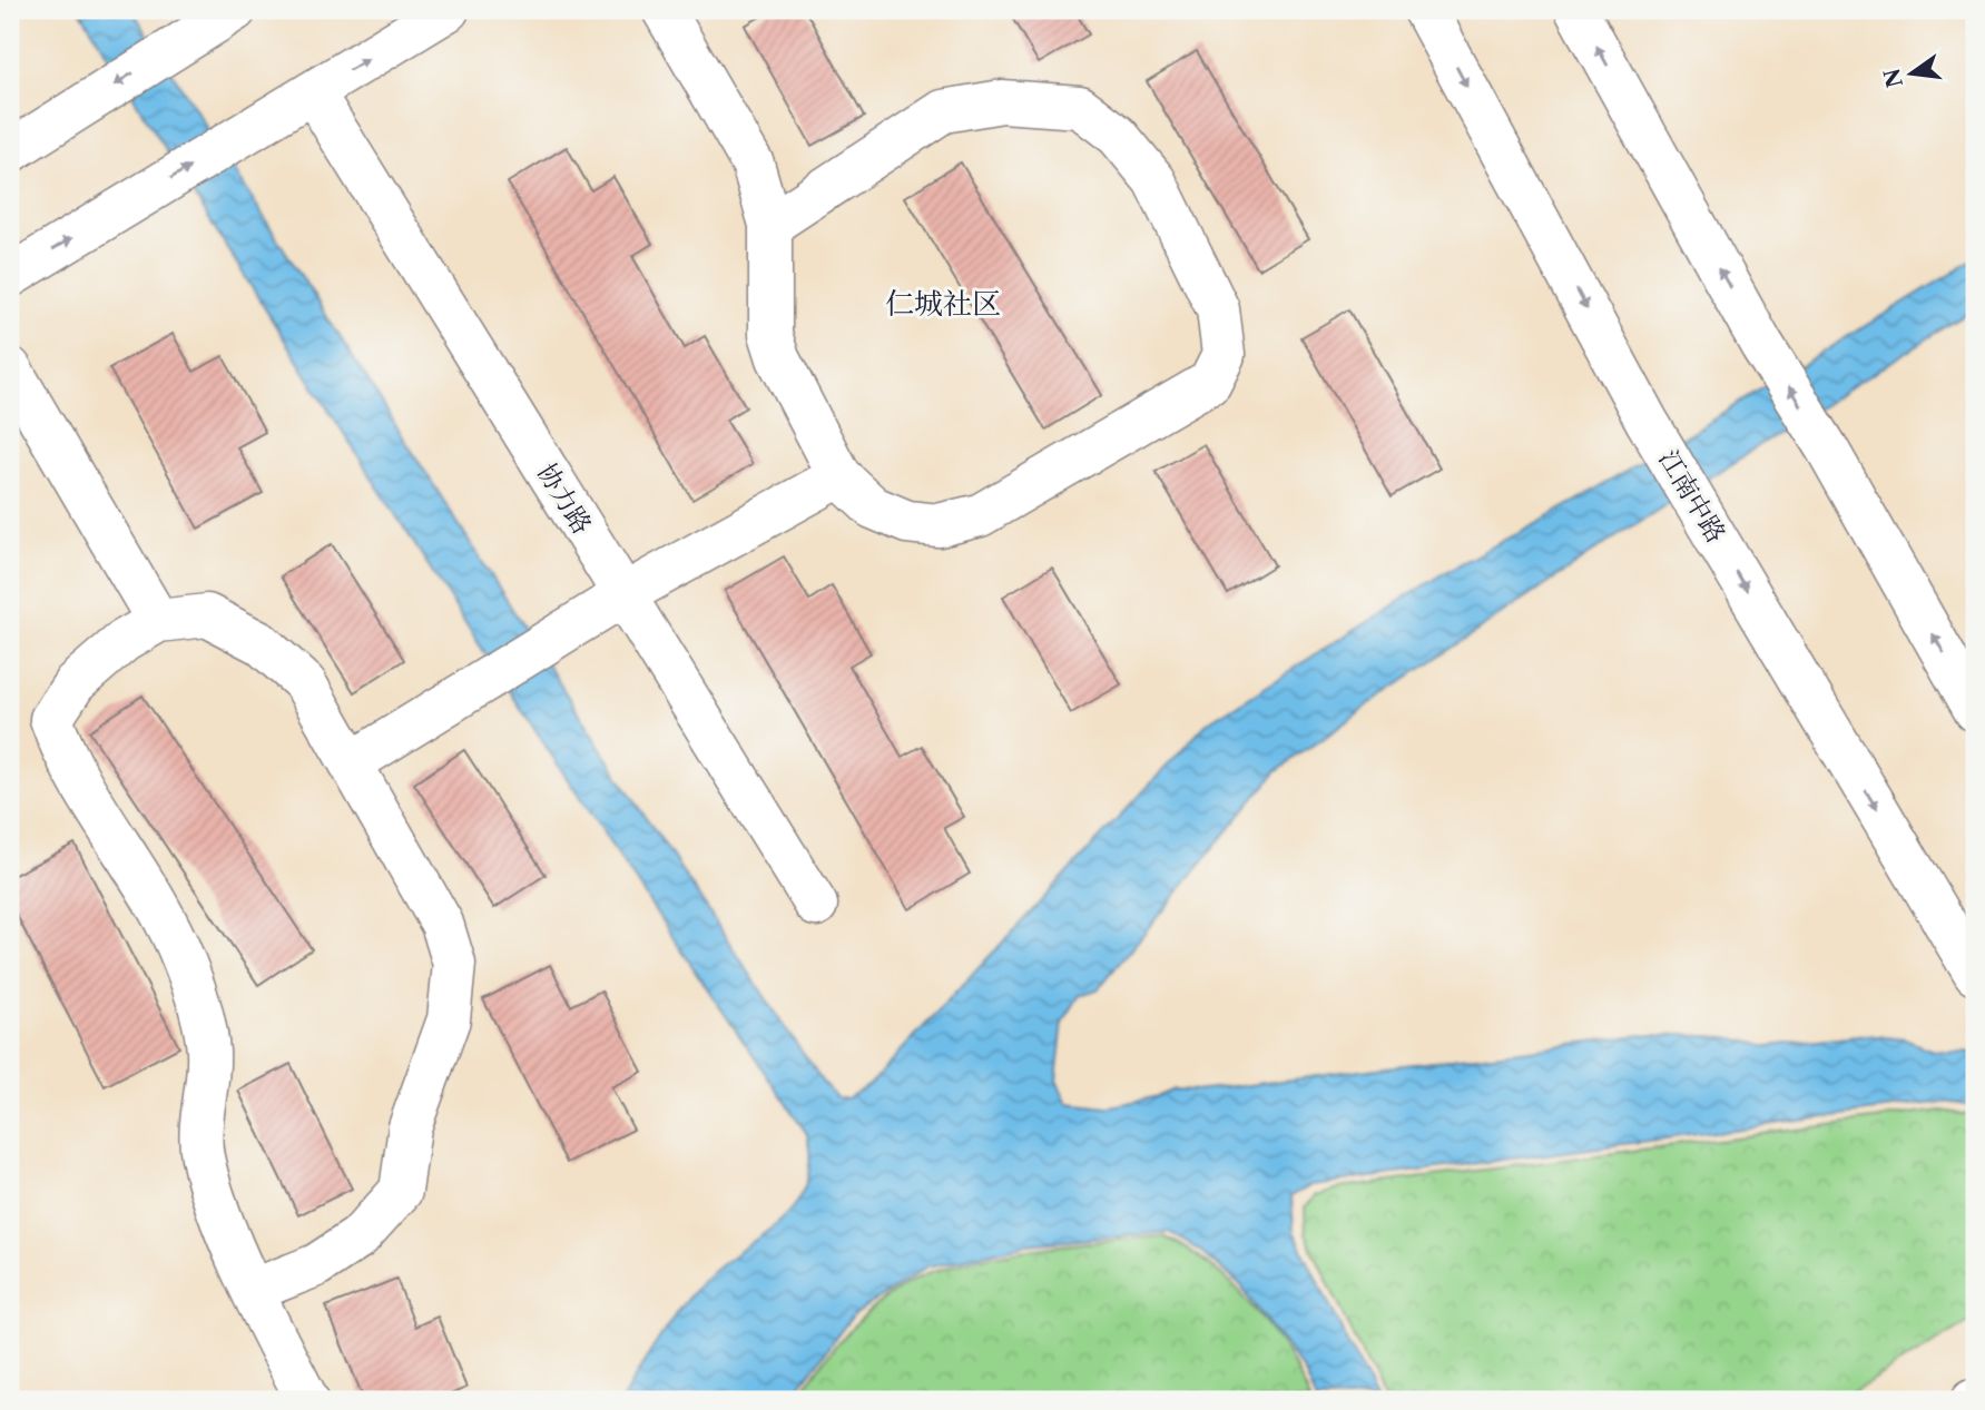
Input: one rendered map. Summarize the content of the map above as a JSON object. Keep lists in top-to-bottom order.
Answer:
{
  "streets": {
    "main road": ["江南中路", "协力路"]
  },
  "districts": ["仁城社区"],
  "north": "left"
}
